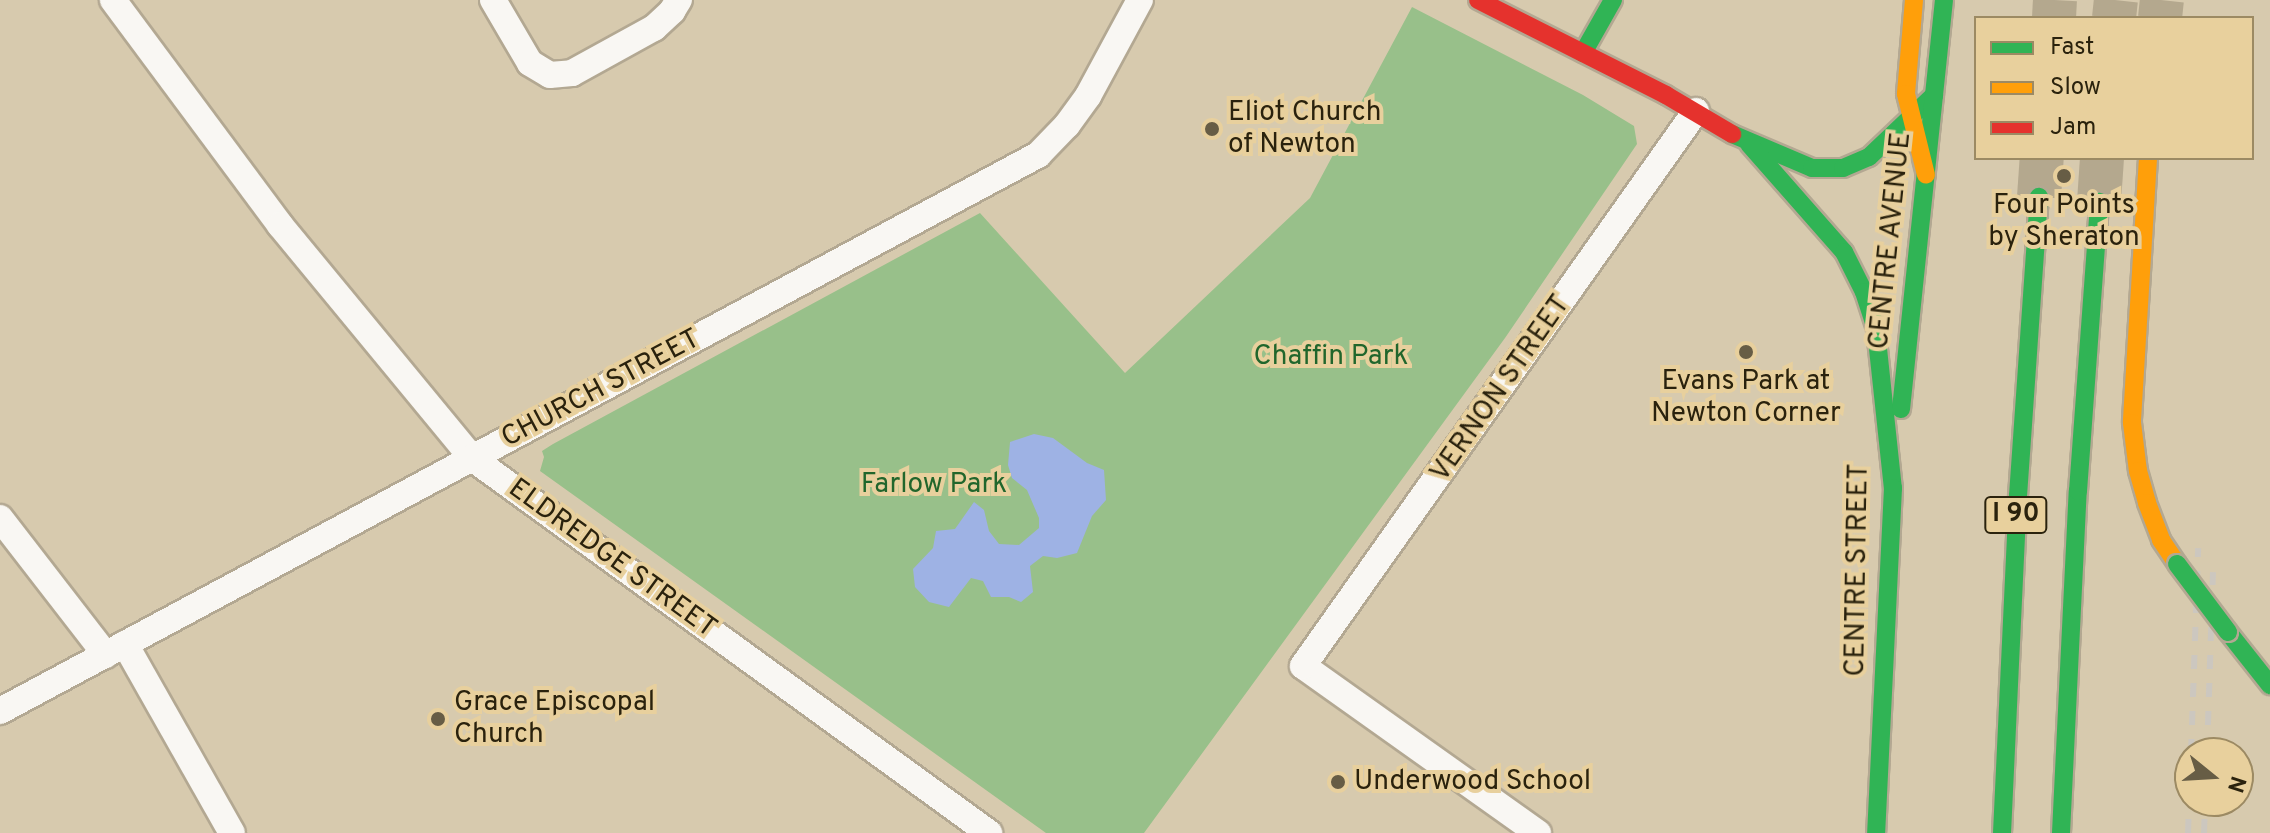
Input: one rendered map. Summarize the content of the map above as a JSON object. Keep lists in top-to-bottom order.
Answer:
{
  "streets": {
    "main road": ["CENTRE AVENUE", "I 90", "CENTRE STREET"],
    "street": ["CHURCH STREET", "VERNON STREET", "ELDREDGE STREET"]
  },
  "crossings": [
    ["CENTRE AVENUE", "CENTRE STREET"],
    ["CHURCH STREET", "ELDREDGE STREET"],
    ["VERNON STREET", "CENTRE STREET"]
  ],
  "parks": ["Chaffin Park", "Farlow Park"],
  "places": [
    "Eliot Church of Newton",
    "Four Points by Sheraton",
    "Evans Park at Newton Corner",
    "Grace Episcopal Church",
    "Underwood School"
  ],
  "legend": ["Fast", "Slow", "Jam"],
  "north": "right"
}
